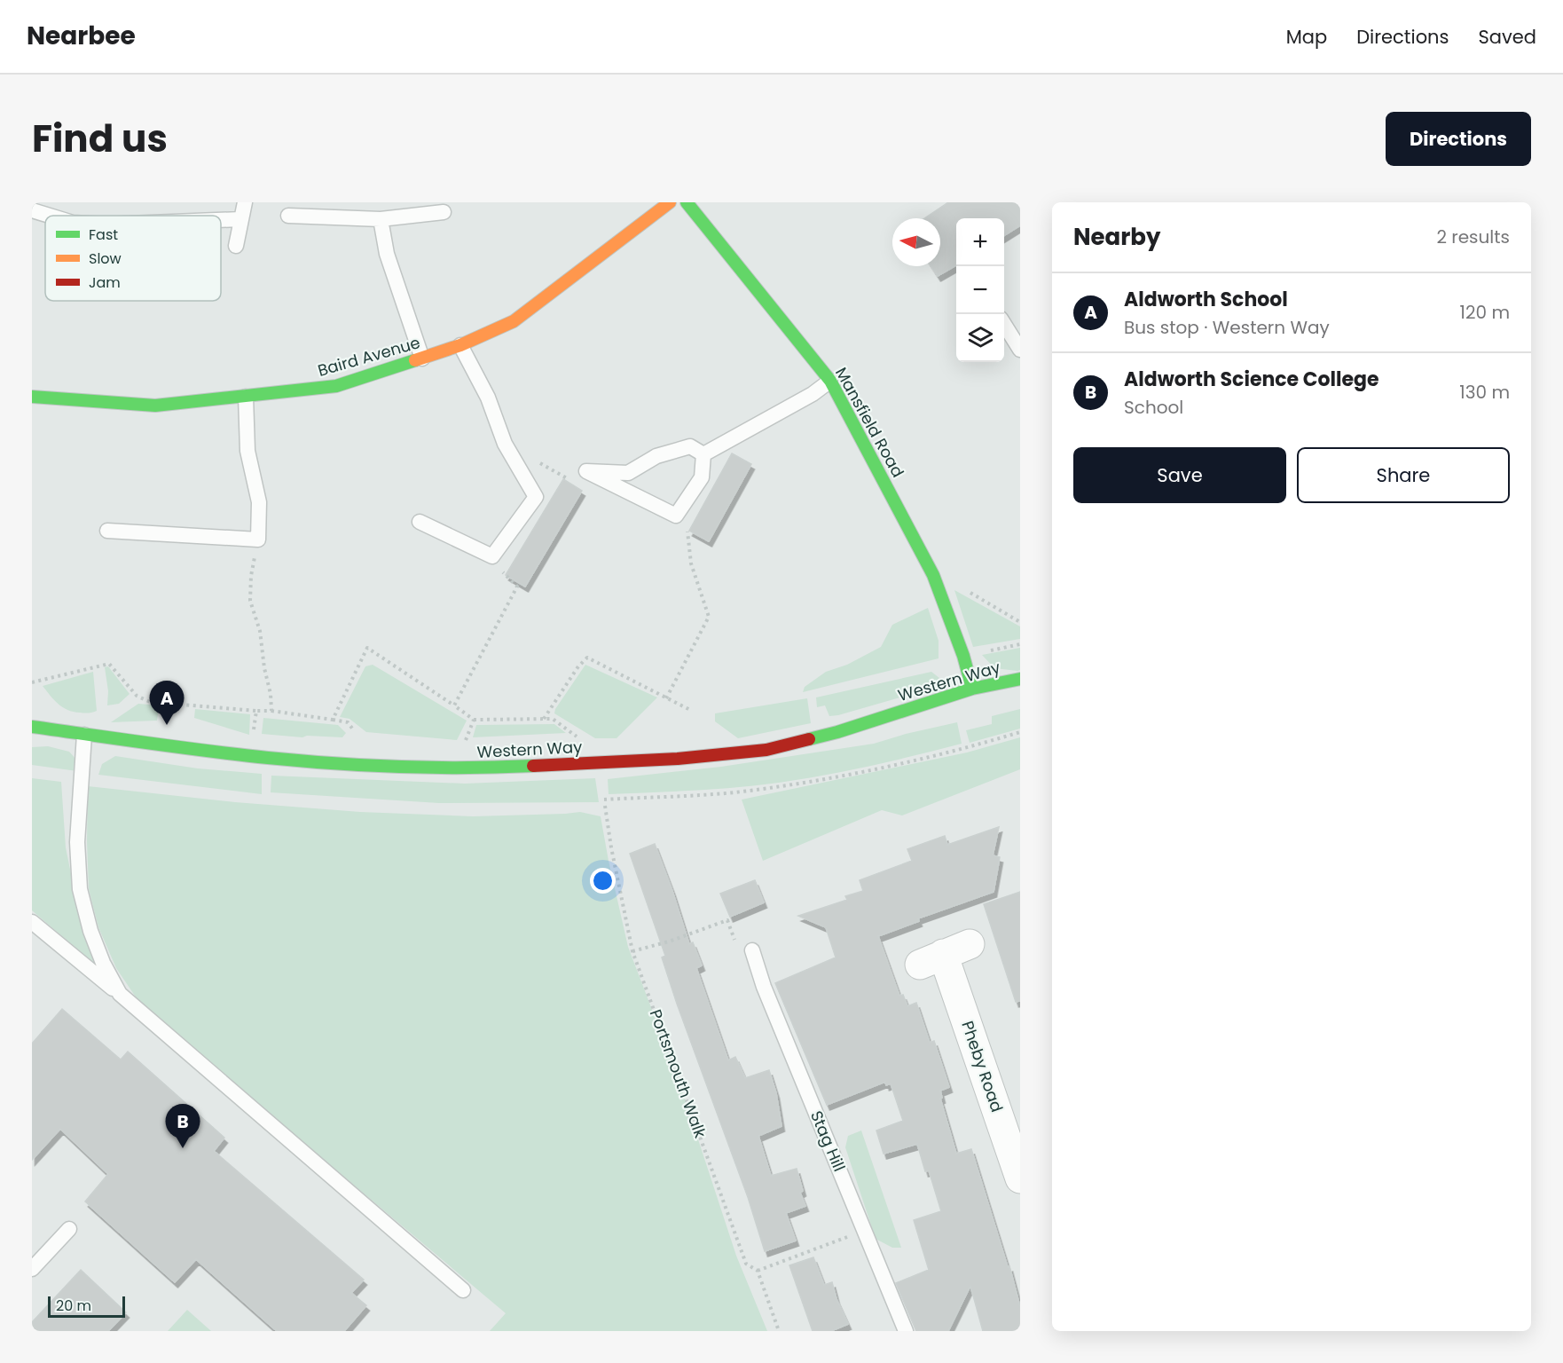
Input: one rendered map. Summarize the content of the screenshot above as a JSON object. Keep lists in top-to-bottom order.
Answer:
{
  "streets": {
    "street": [
      "Baird Avenue",
      "Mansfield Road",
      "Western Way",
      "Pheby Road"
    ],
    "lane": ["Stag Hill"],
    "path": ["Portsmouth Walk"]
  },
  "crossings": [
    ["Mansfield Road", "Western Way"]
  ],
  "legend": ["Fast", "Slow", "Jam"],
  "scale_bar": "20 m",
  "north": "left",
  "page": {
    "header": "Nearbee",
    "nav": ["Map", "Directions", "Saved"],
    "title": "Find us",
    "buttons": [
      "Directions",
      ["Save", "Share"]
    ],
    "heading": ["Nearby", "2 results"],
    "map_buttons": ["+", "−"],
    "list": [
      {
        "mark": "A",
        "name": "Aldworth School",
        "note": "Bus stop · Western Way",
        "value": "120 m"
      },
      {
        "mark": "B",
        "name": "Aldworth Science College",
        "note": "School",
        "value": "130 m"
      }
    ],
    "pins": ["A", "B"],
    "scale": "20 m"
  }
}
